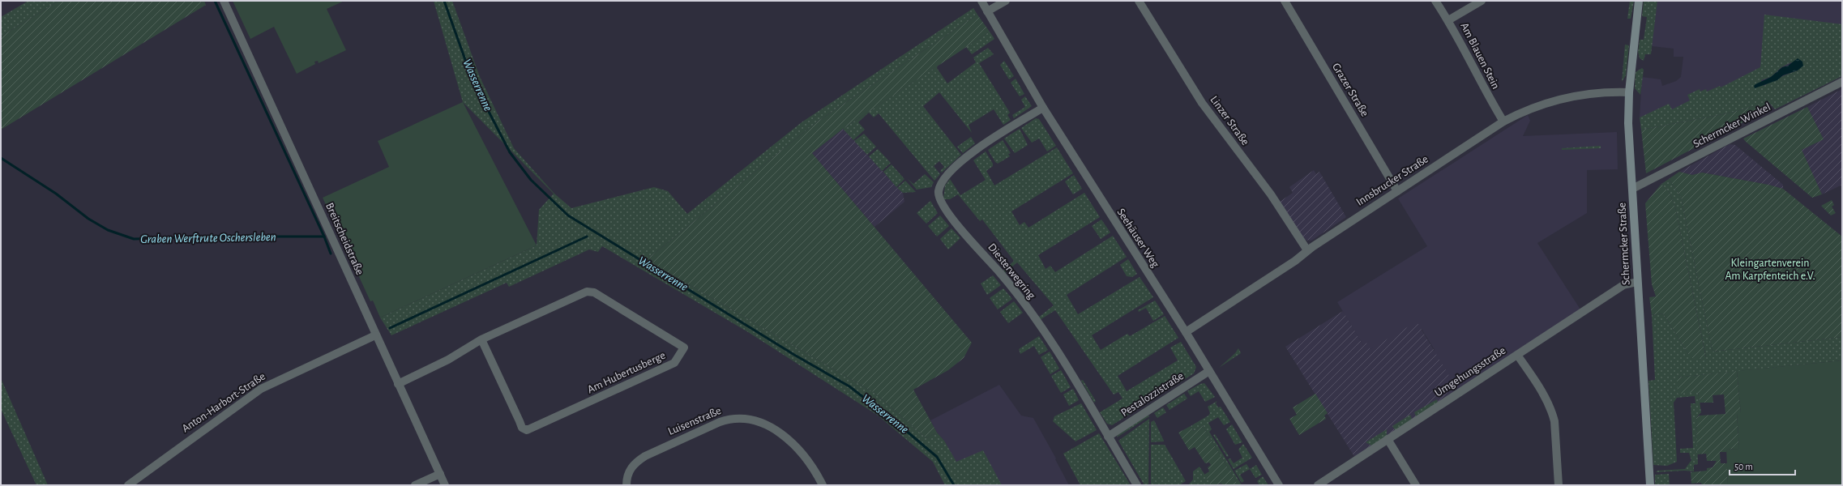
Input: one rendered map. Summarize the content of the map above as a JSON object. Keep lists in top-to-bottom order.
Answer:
{
  "streets": {
    "main road": ["Schermcker Straße"],
    "street": [
      "Am Blauen Stein",
      "Grazer Straße",
      "Linzer Straße",
      "Schermcker Winkel",
      "Innsbrucker Straße",
      "Seehäuser Weg",
      "Breitscheidstraße",
      "Diesterwegring",
      "Umgehungsstraße",
      "Am Hubertusberge",
      "Pestalozzistraße",
      "Anton-Harbort-Straße",
      "Luisenstraße"
    ]
  },
  "crossings": [
    ["Am Blauen Stein", "Innsbrucker Straße"],
    ["Grazer Straße", "Innsbrucker Straße"],
    ["Linzer Straße", "Innsbrucker Straße"],
    ["Schermcker Winkel", "Schermcker Straße"],
    ["Innsbrucker Straße", "Seehäuser Weg"],
    ["Innsbrucker Straße", "Schermcker Straße"],
    ["Seehäuser Weg", "Diesterwegring"],
    ["Seehäuser Weg", "Pestalozzistraße"],
    ["Breitscheidstraße", "Am Hubertusberge"],
    ["Breitscheidstraße", "Anton-Harbort-Straße"],
    ["Schermcker Straße", "Umgehungsstraße"],
    ["Diesterwegring", "Pestalozzistraße"]
  ],
  "water": ["Wasserrenne", "Graben Werftrute Oschersleben"],
  "parks": ["Kleingartenverein Am Karpfenteich e.V."],
  "scale_bar": "50 m"
}
